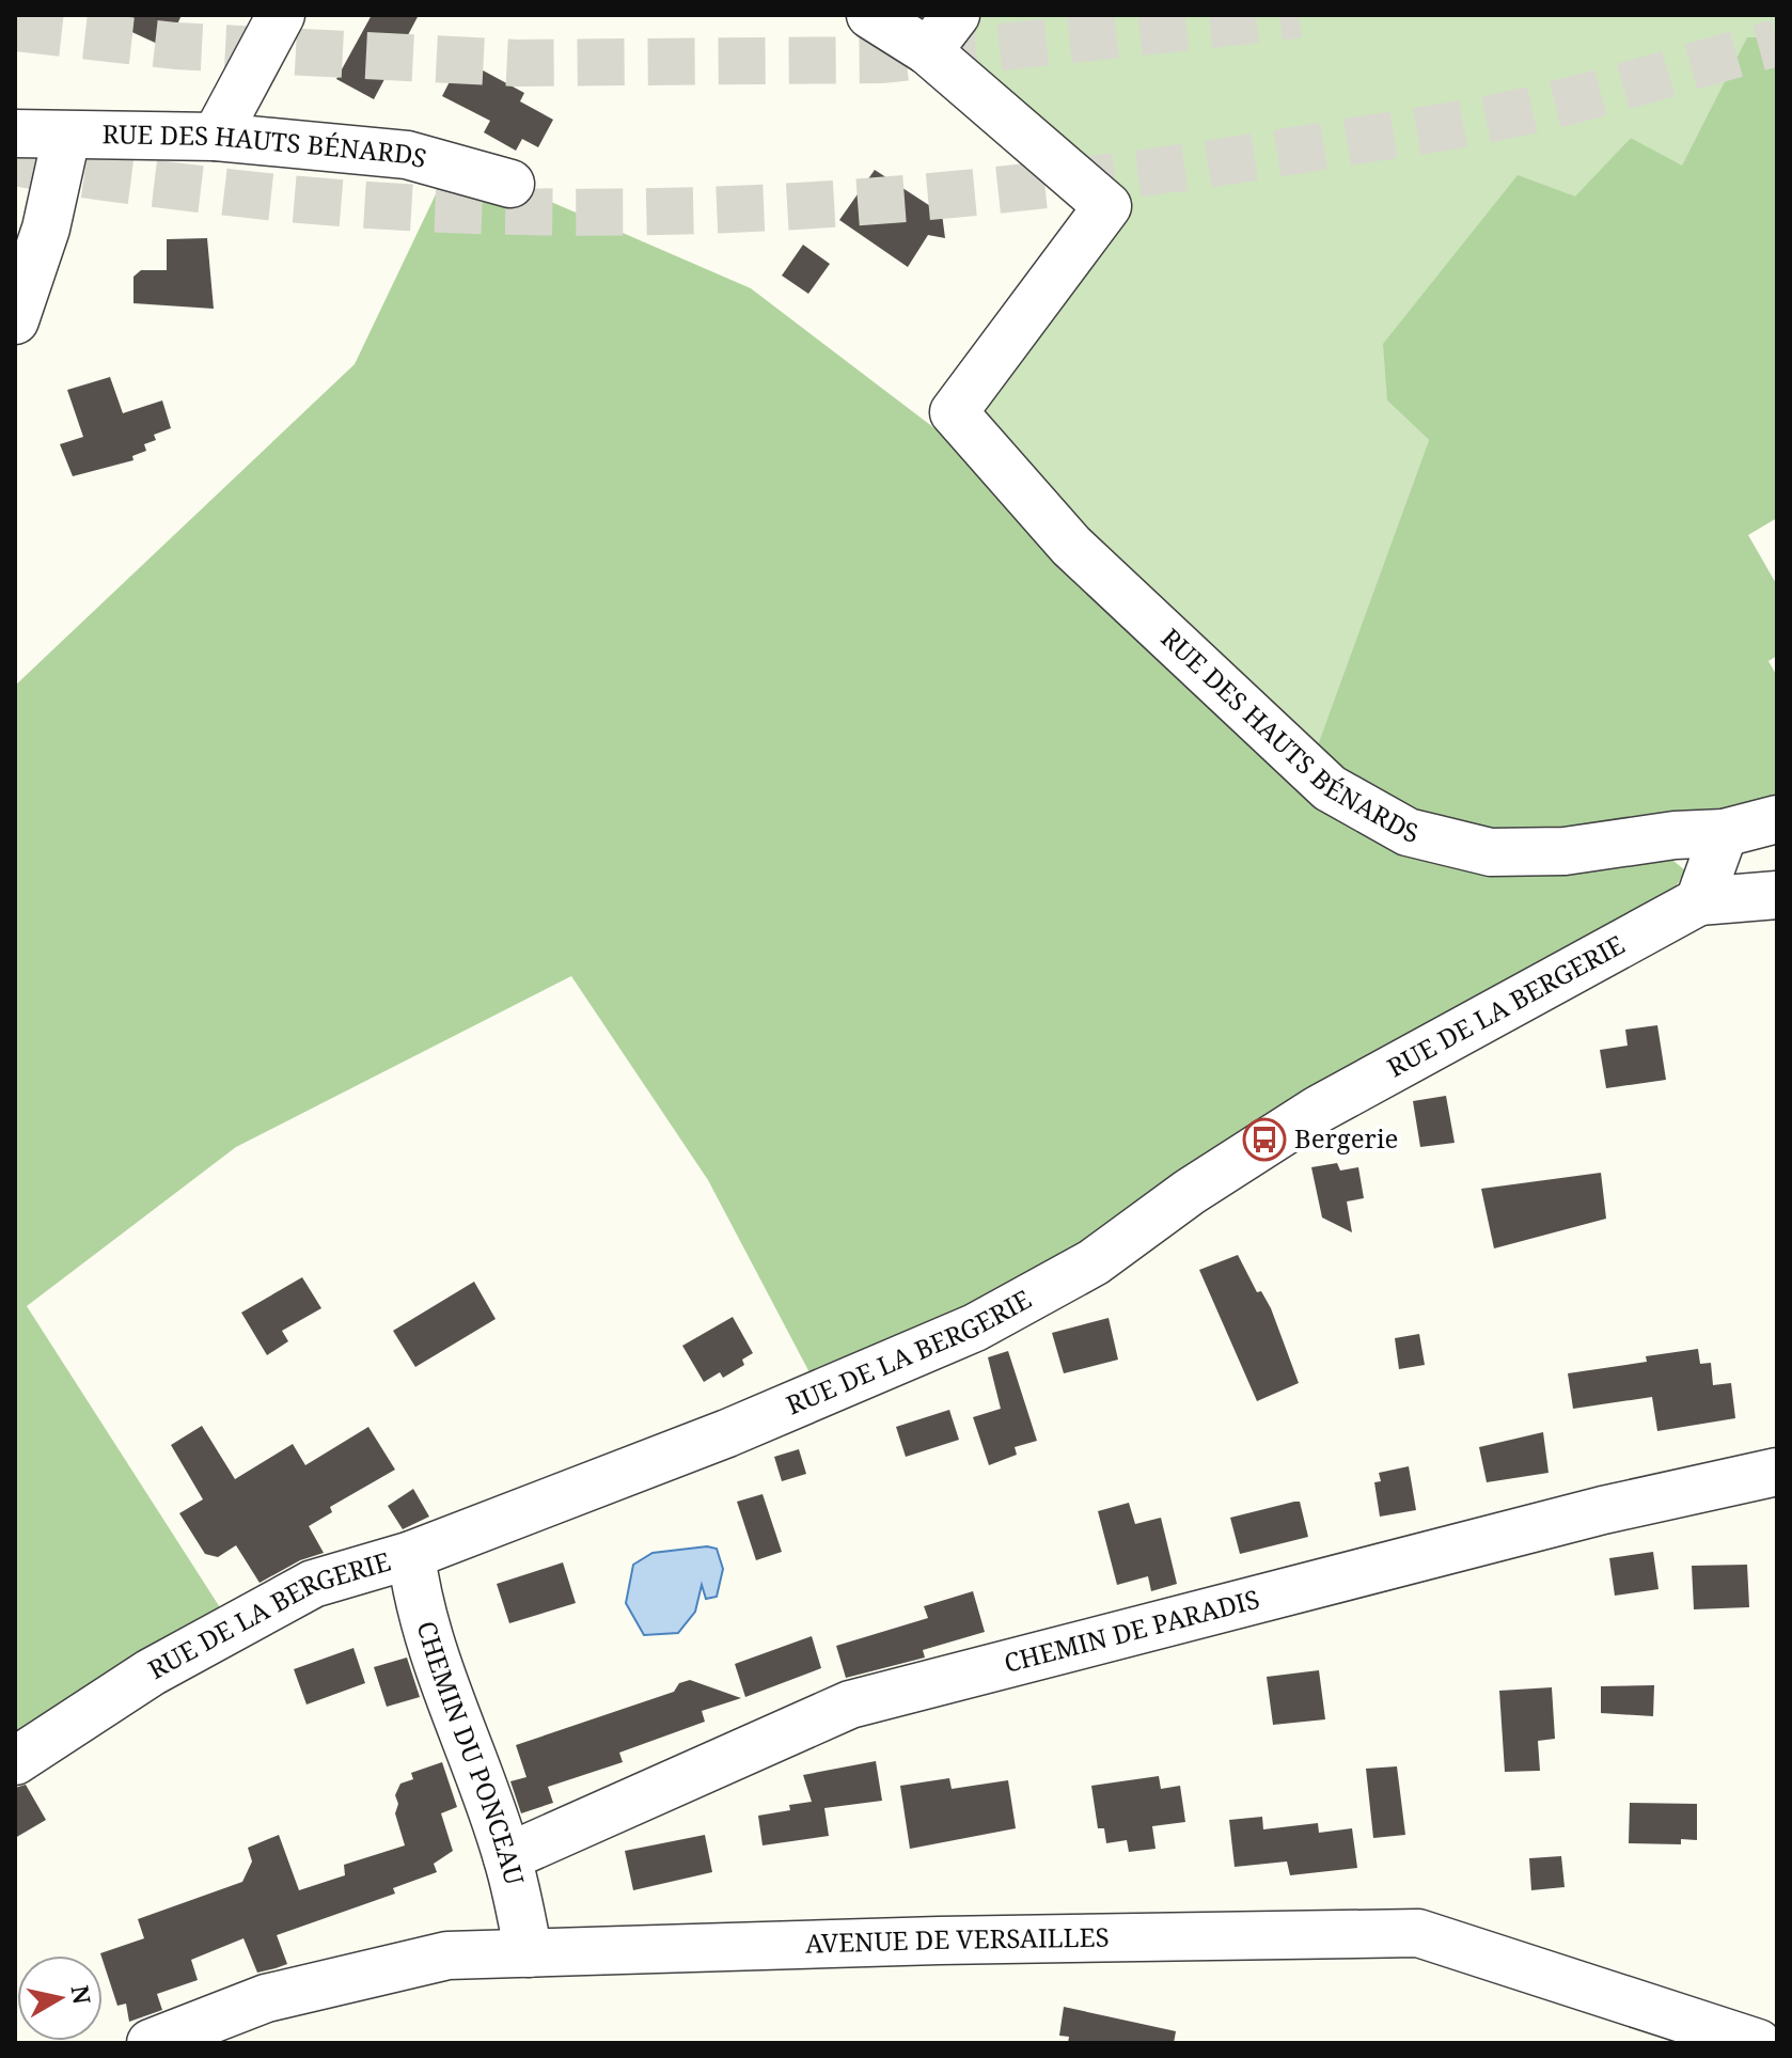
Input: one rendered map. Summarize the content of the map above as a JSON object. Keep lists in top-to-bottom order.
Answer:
{
  "streets": {
    "street": [
      "RUE DES HAUTS BÉNARDS",
      "RUE DE LA BERGERIE",
      "CHEMIN DE PARADIS",
      "CHEMIN DU PONCEAU",
      "AVENUE DE VERSAILLES"
    ]
  },
  "crossings": [
    ["RUE DE LA BERGERIE", "CHEMIN DU PONCEAU"],
    ["CHEMIN DE PARADIS", "CHEMIN DU PONCEAU"],
    ["CHEMIN DU PONCEAU", "AVENUE DE VERSAILLES"]
  ],
  "places": {
    "bus stop": ["Bergerie"]
  },
  "north": "right"
}
